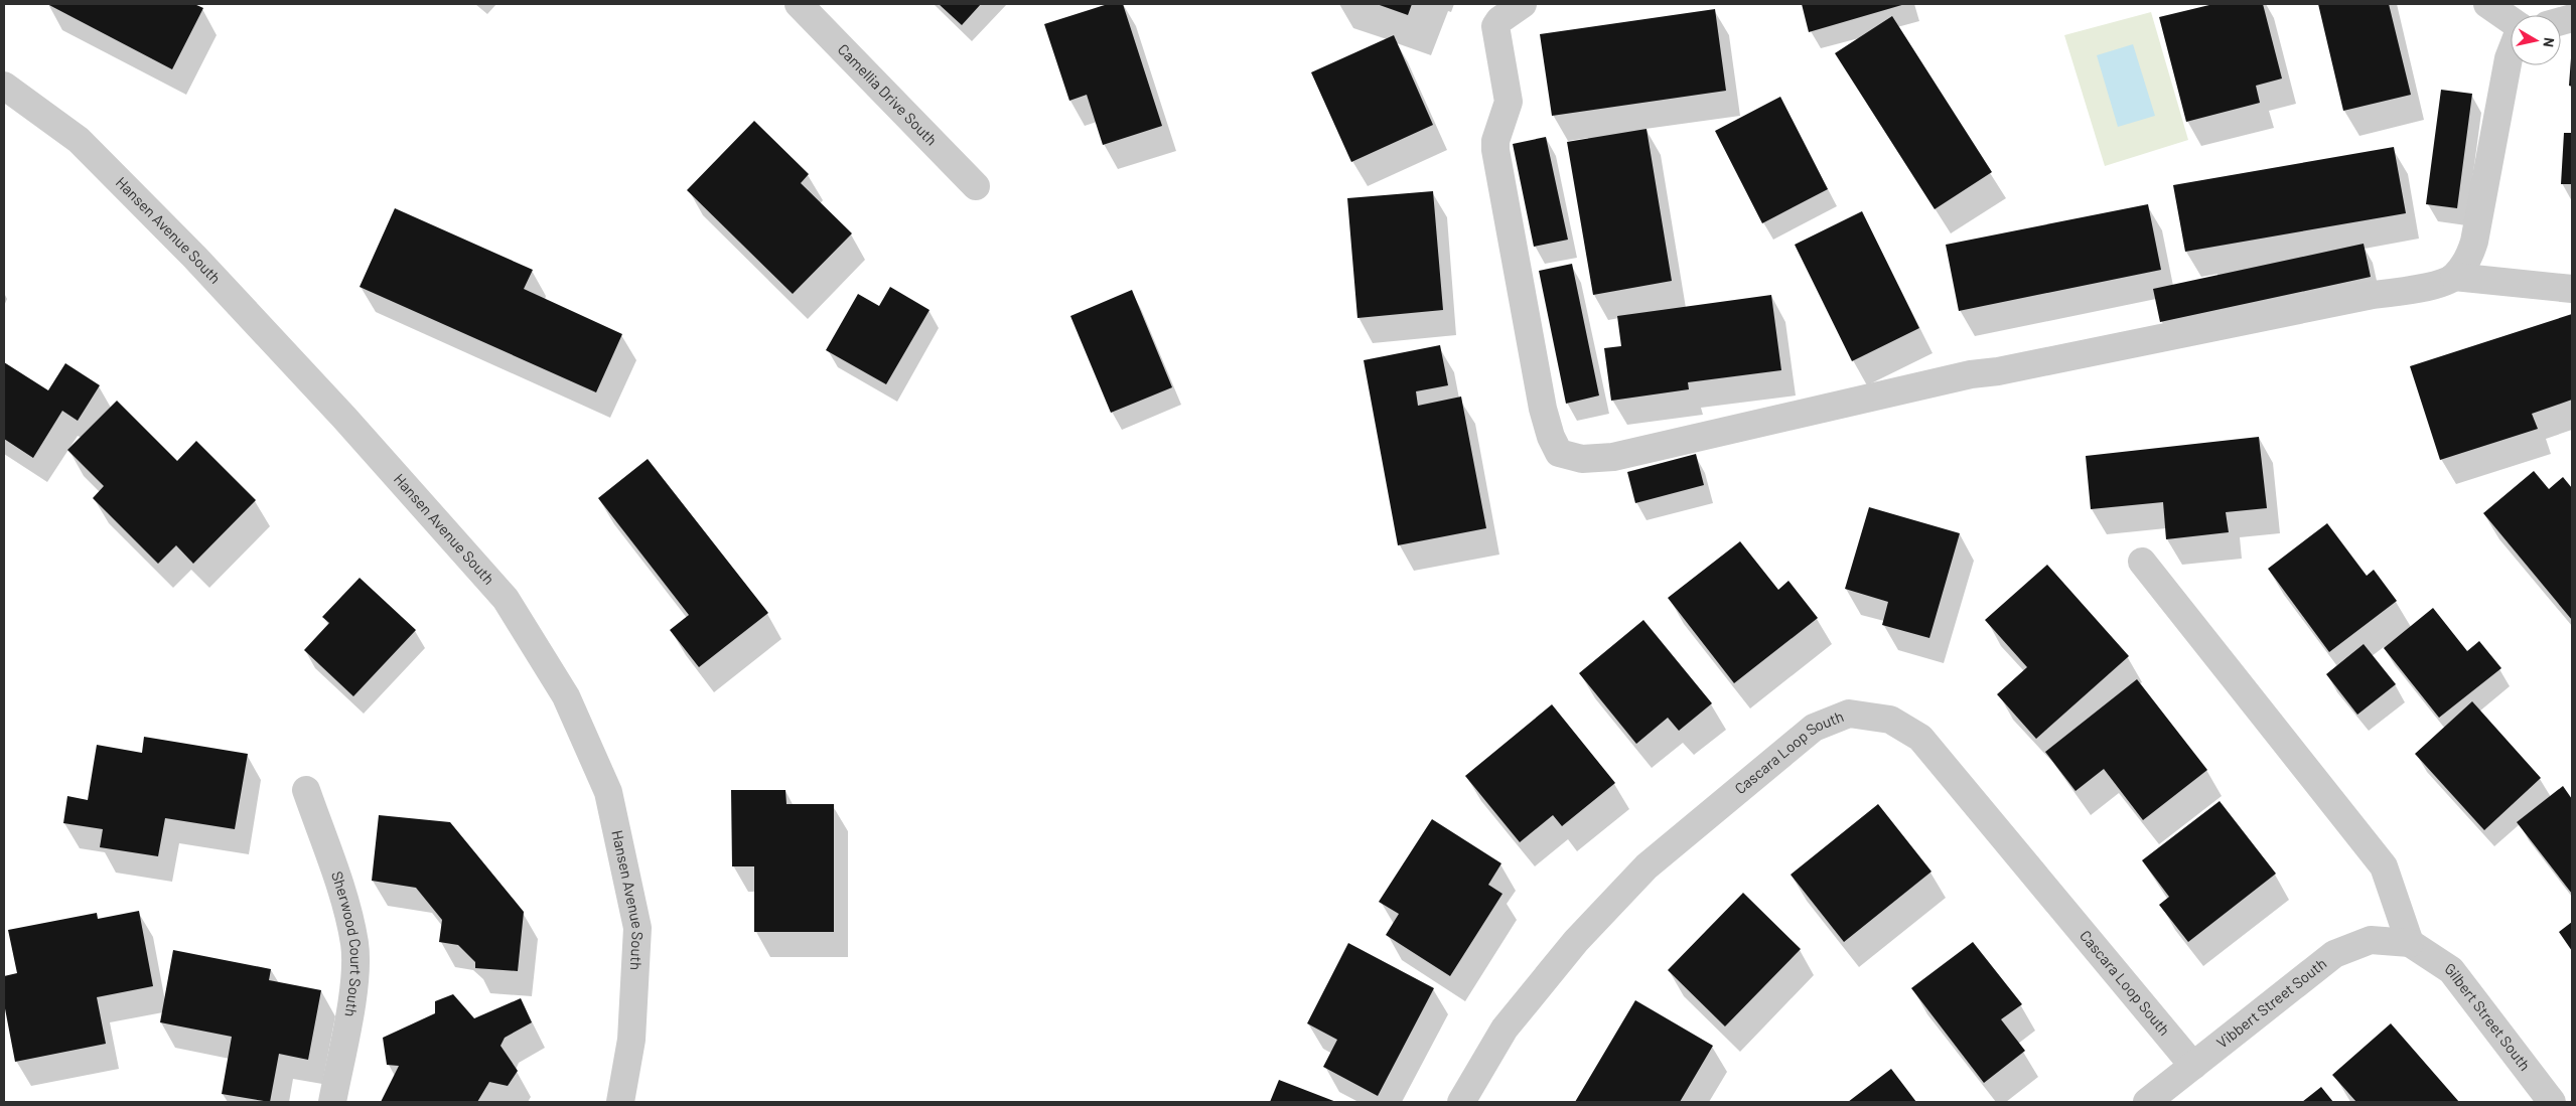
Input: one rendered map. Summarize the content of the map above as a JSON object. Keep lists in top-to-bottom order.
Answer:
{
  "streets": {
    "street": [
      "Camellia Drive South",
      "Hansen Avenue South",
      "Cascara Loop South",
      "Sherwood Court South",
      "Vibbert Street South",
      "Gilbert Street South"
    ]
  },
  "crossings": [
    ["Cascara Loop South", "Vibbert Street South"],
    ["Vibbert Street South", "Gilbert Street South"]
  ],
  "north": "right"
}
